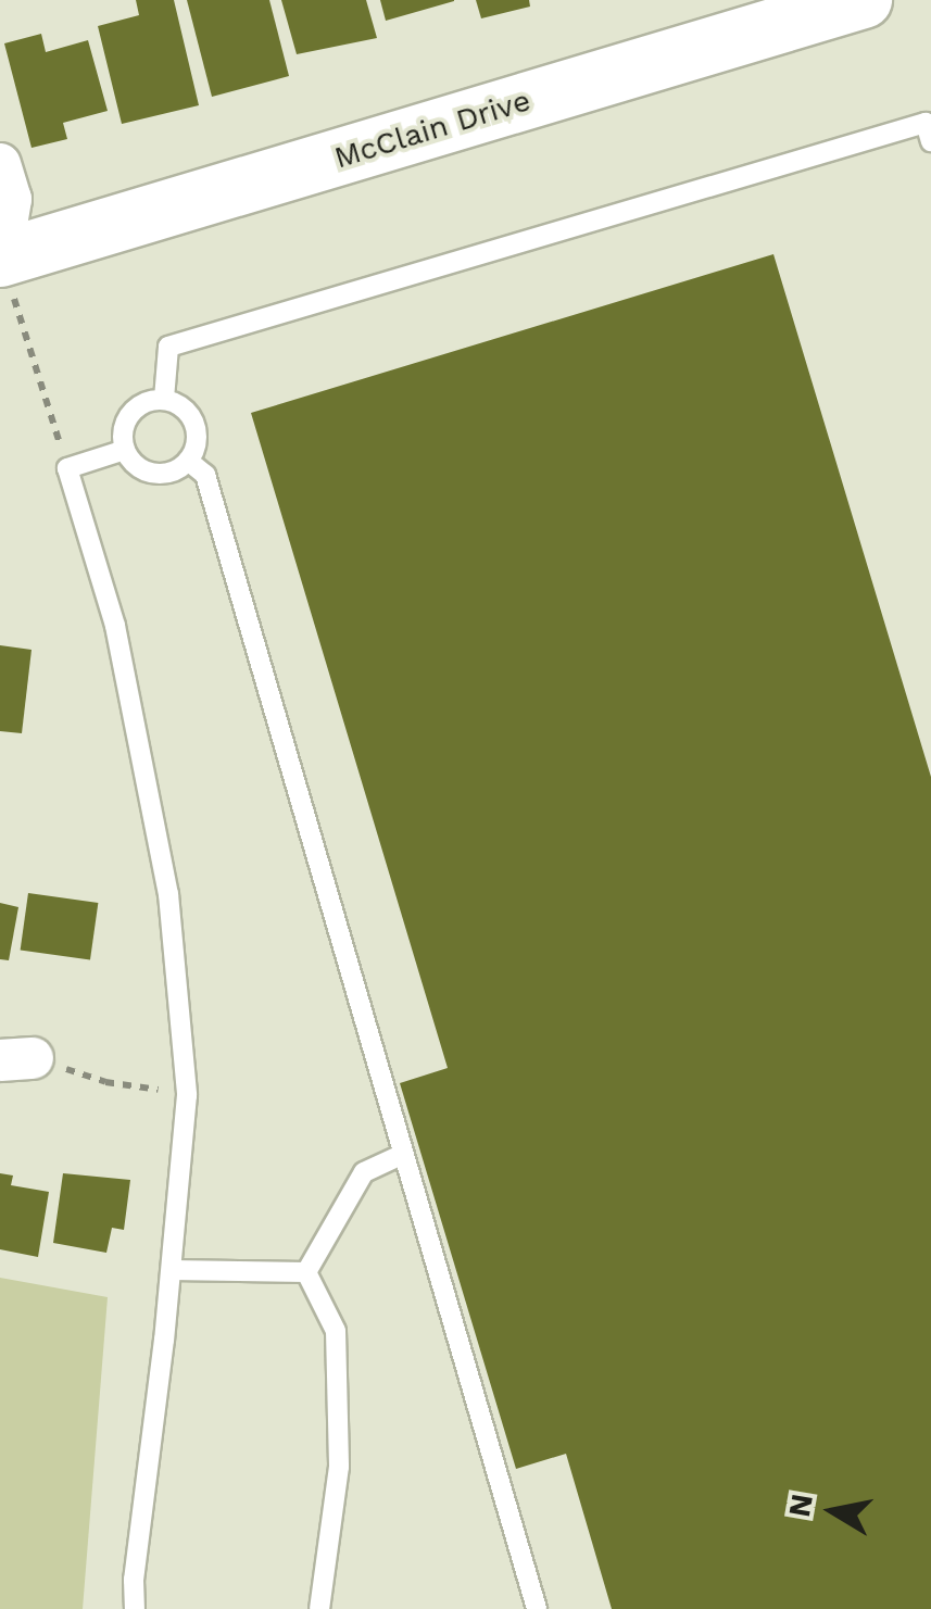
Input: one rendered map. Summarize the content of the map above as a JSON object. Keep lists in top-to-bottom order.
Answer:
{
  "streets": {
    "street": ["McClain Drive"]
  },
  "north": "left"
}
